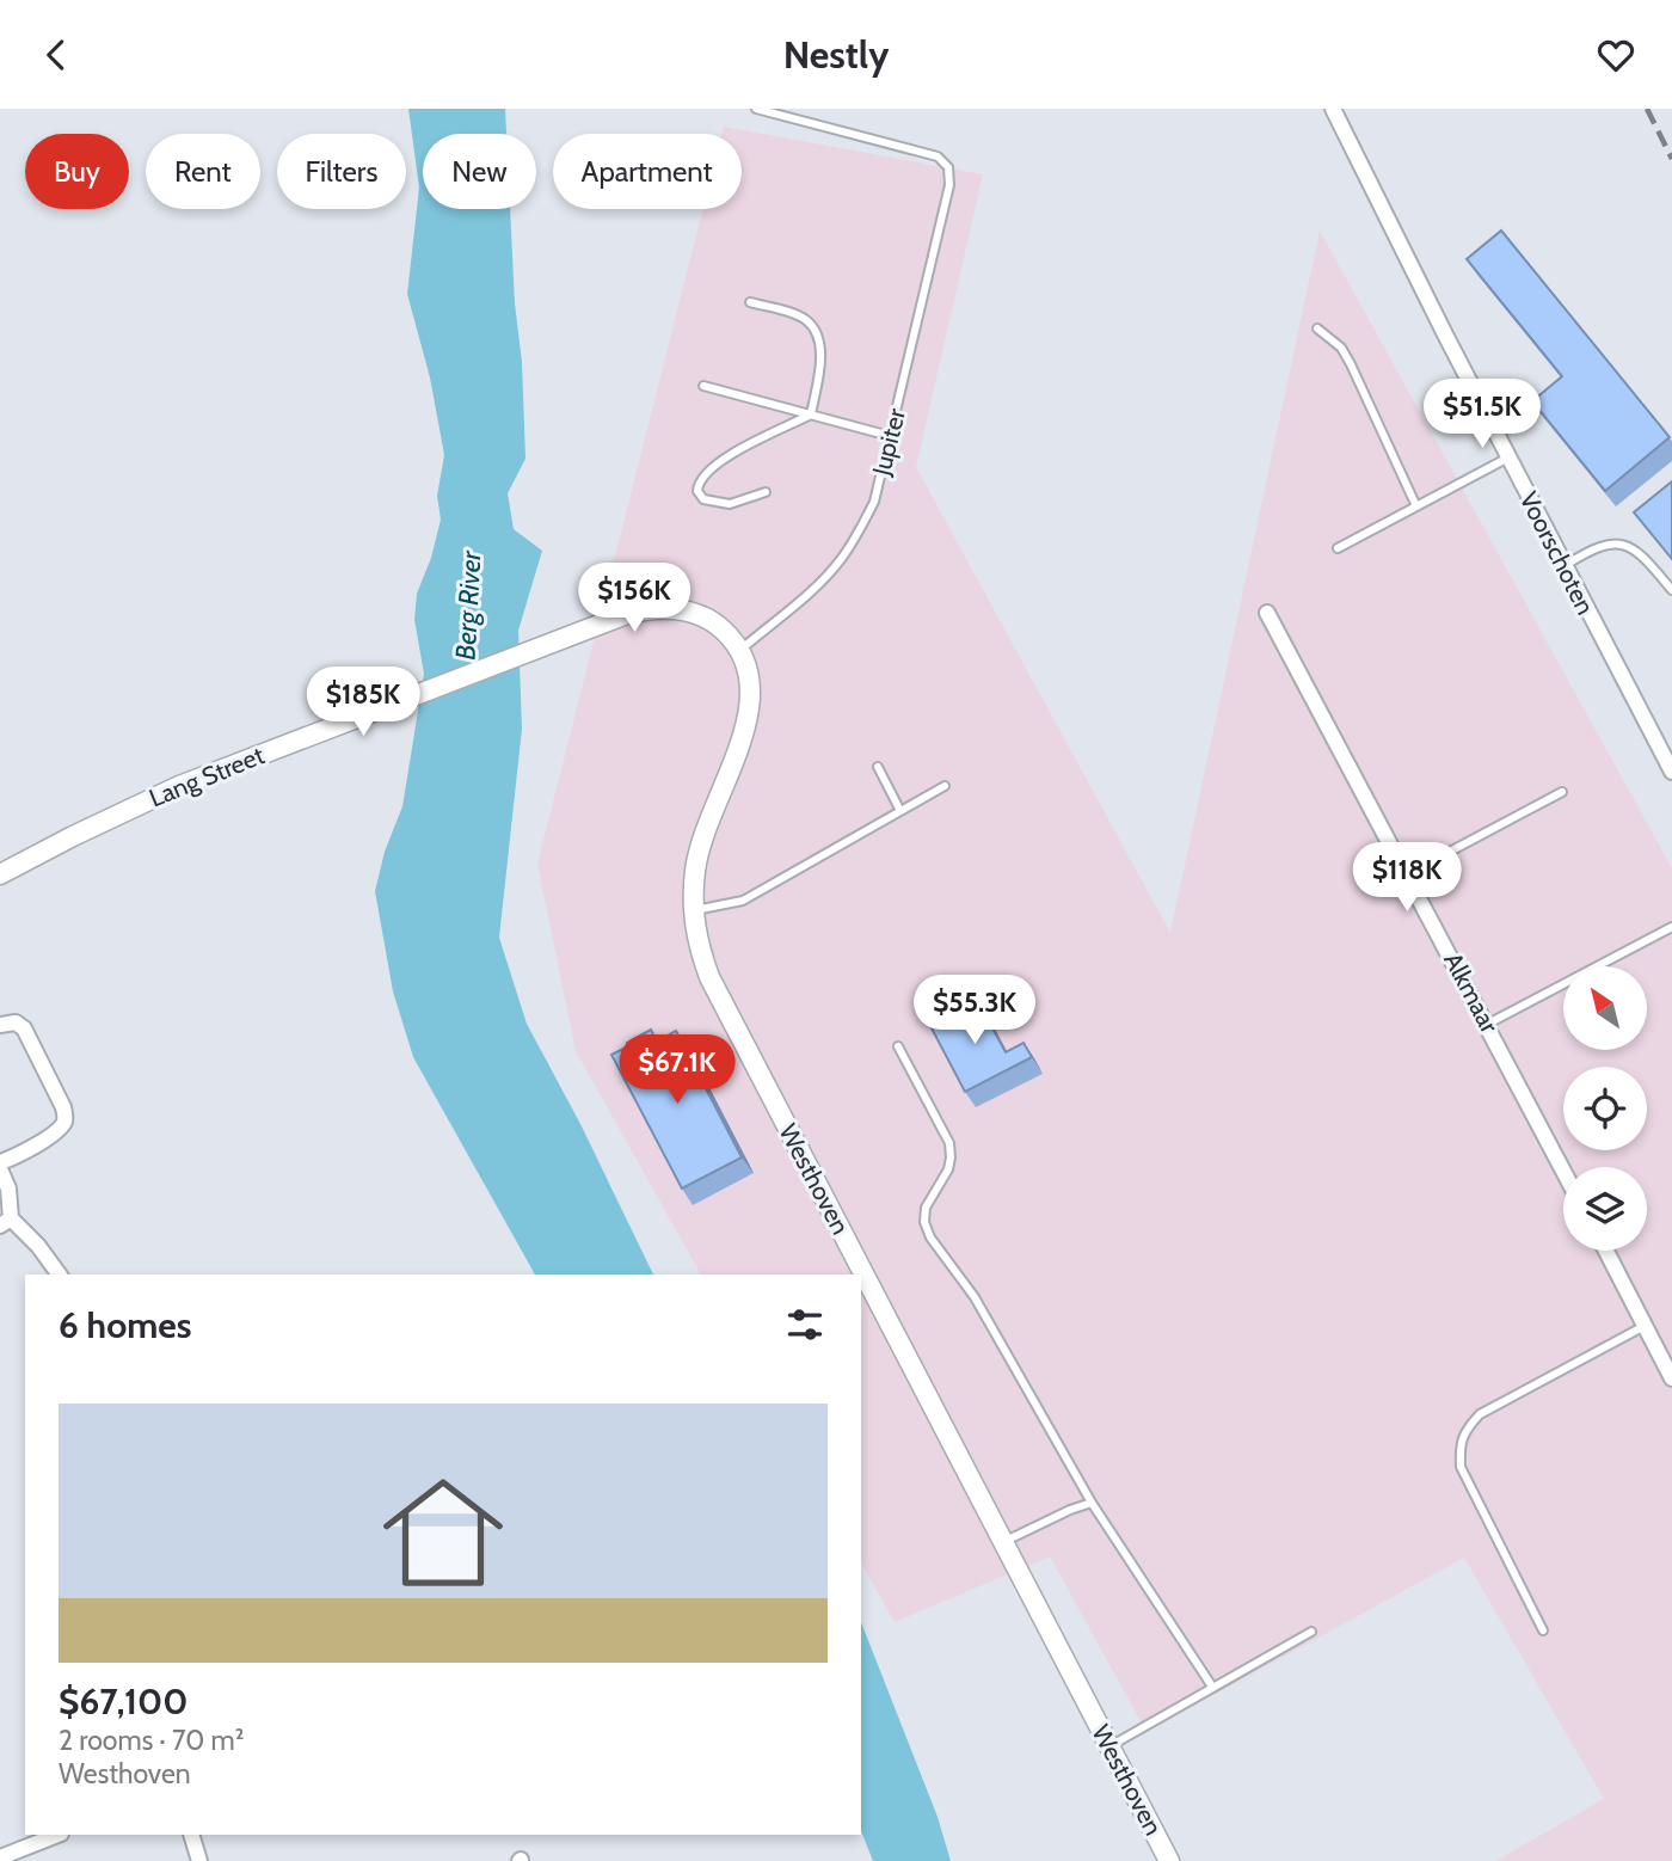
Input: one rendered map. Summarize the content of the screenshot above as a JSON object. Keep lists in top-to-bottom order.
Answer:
{
  "streets": {
    "street": [
      "Voorschoten",
      "Lang Street",
      "Alkmaar",
      "Westhoven"
    ],
    "lane": ["Jupiter"]
  },
  "crossings": [
    ["Jupiter", "Lang Street"],
    ["Jupiter", "Westhoven"],
    ["Lang Street", "Westhoven"]
  ],
  "water": ["Berg River"],
  "north": "top left",
  "page": {
    "header": "Nestly",
    "chip": [
      "Buy",
      "Rent",
      "Filters",
      "New",
      "Apartment"
    ],
    "price": [
      "$51.5K",
      "$156K",
      "$185K",
      "$118K",
      "$55.3K",
      "$67.1K"
    ],
    "heading": "6 homes",
    "list": [
      {
        "name": "$67,100",
        "note": "2 rooms · 70 m² · Westhoven"
      }
    ]
  }
}
